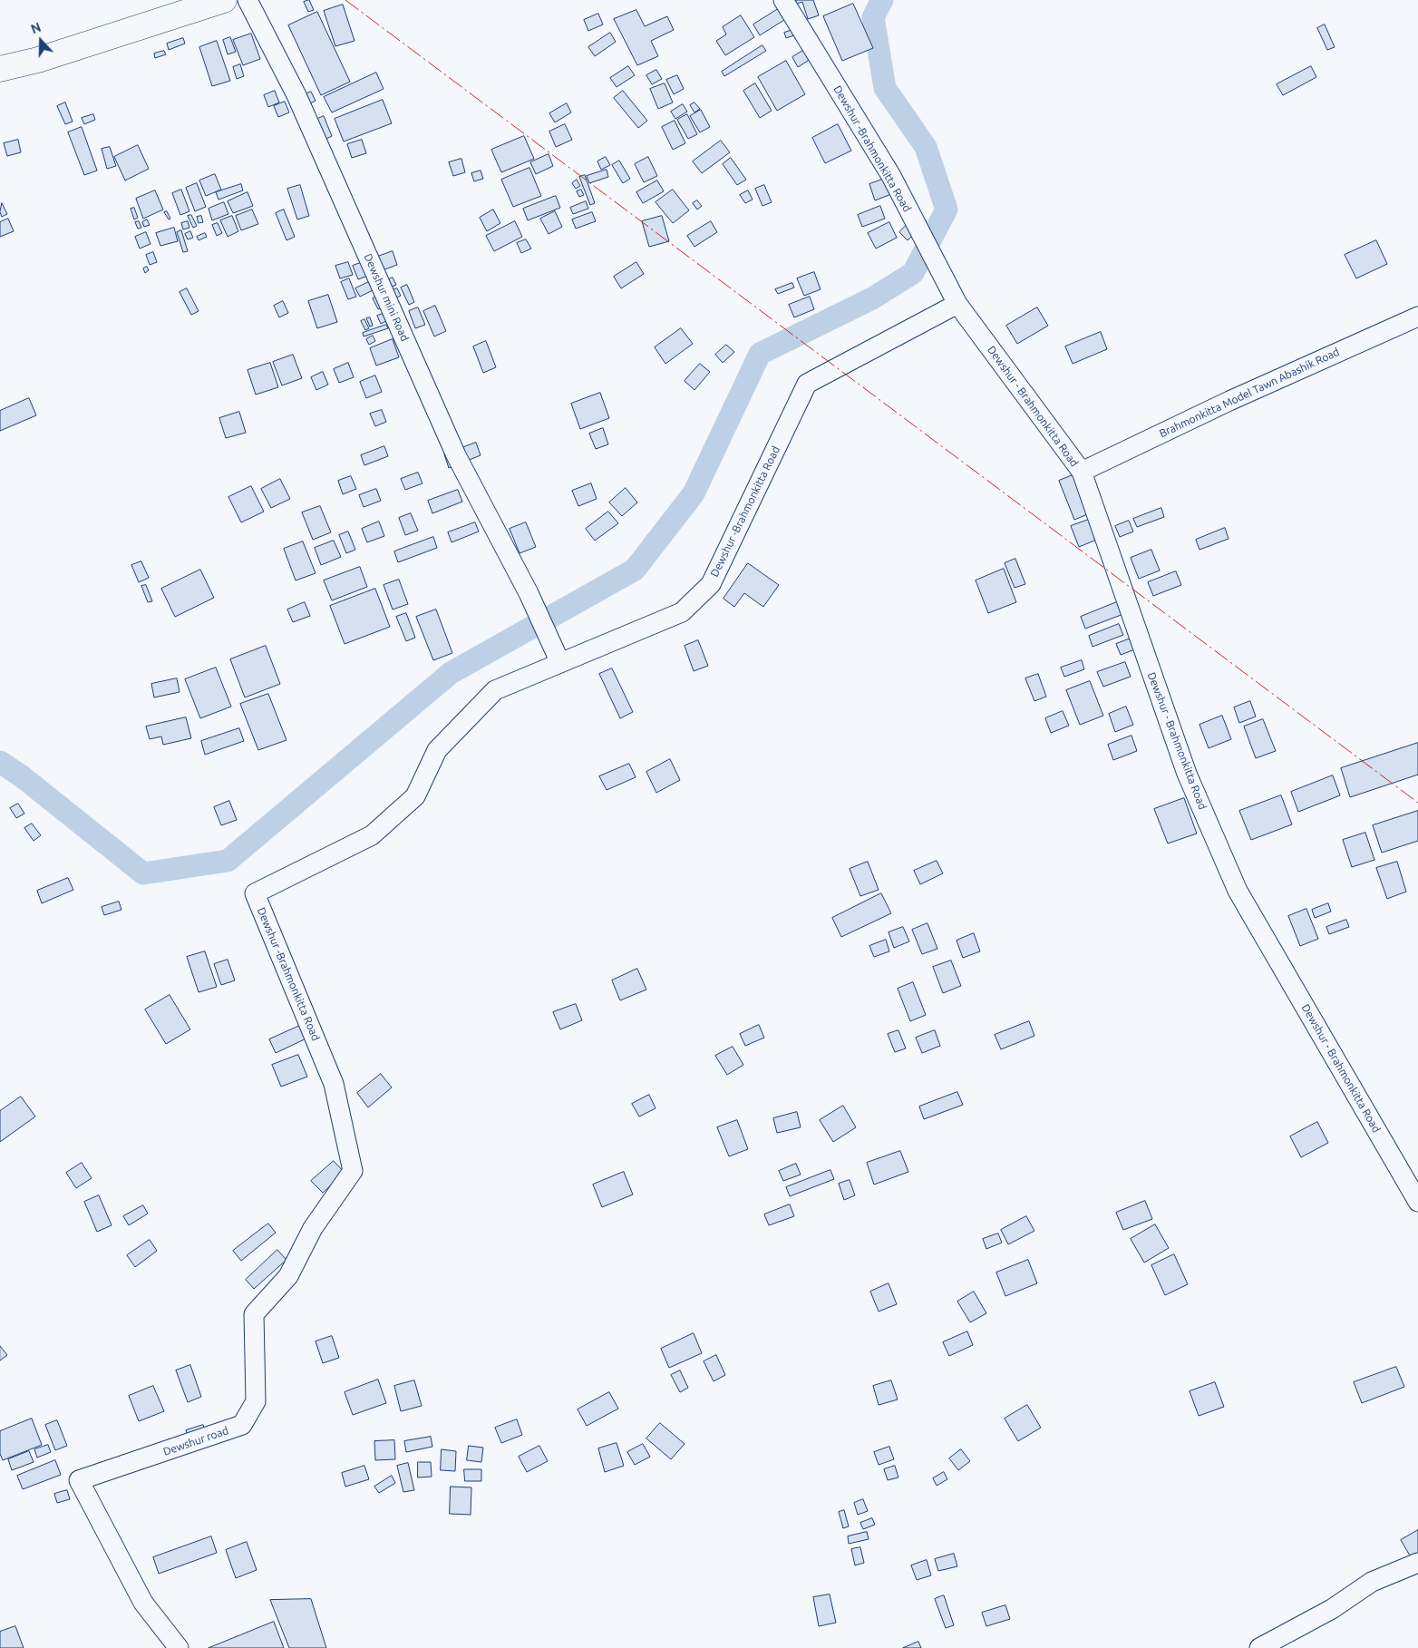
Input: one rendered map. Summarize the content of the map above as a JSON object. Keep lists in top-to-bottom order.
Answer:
{
  "streets": {
    "street": [
      "Dewshur -Brahmonkitta Road",
      "Dewshur mini Road",
      "Brahmonkitta Model Tawn Abashik Road",
      "Dewshur - Brahmonkitta Road",
      "Dewshur road"
    ]
  },
  "crossings": [
    ["Dewshur -Brahmonkitta Road", "Dewshur mini Road"],
    ["Dewshur -Brahmonkitta Road", "Dewshur - Brahmonkitta Road"],
    ["Dewshur -Brahmonkitta Road", "Dewshur road"],
    ["Brahmonkitta Model Tawn Abashik Road", "Dewshur - Brahmonkitta Road"]
  ],
  "north": "top"
}
